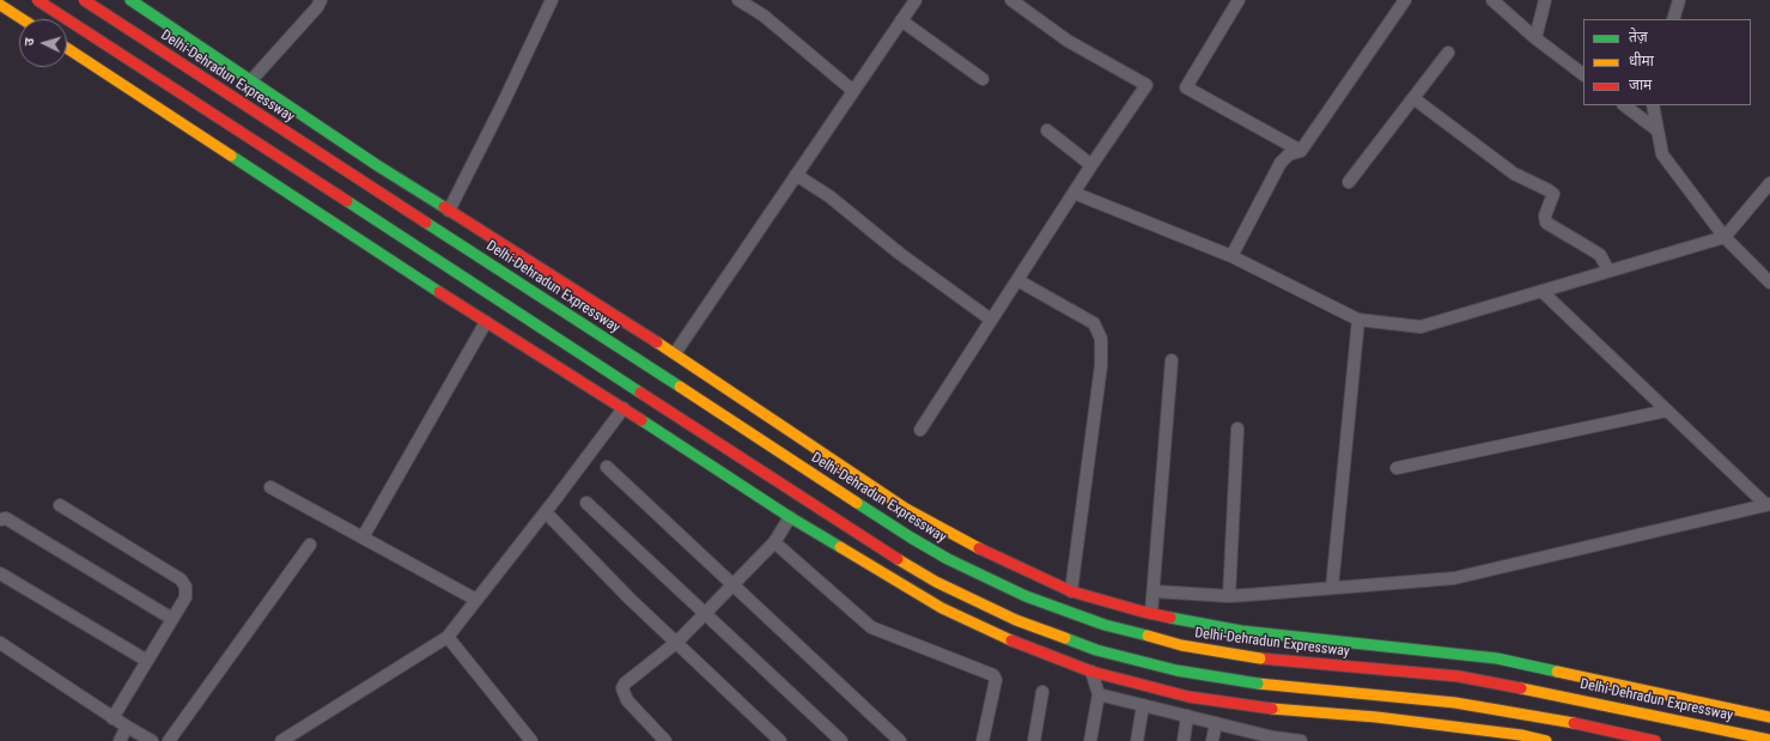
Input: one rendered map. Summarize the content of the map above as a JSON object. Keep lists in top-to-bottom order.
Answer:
{
  "streets": {
    "main road": ["Delhi-Dehradun Expressway"]
  },
  "legend": ["तेज़", "धीमा", "जाम"],
  "north": "left"
}
